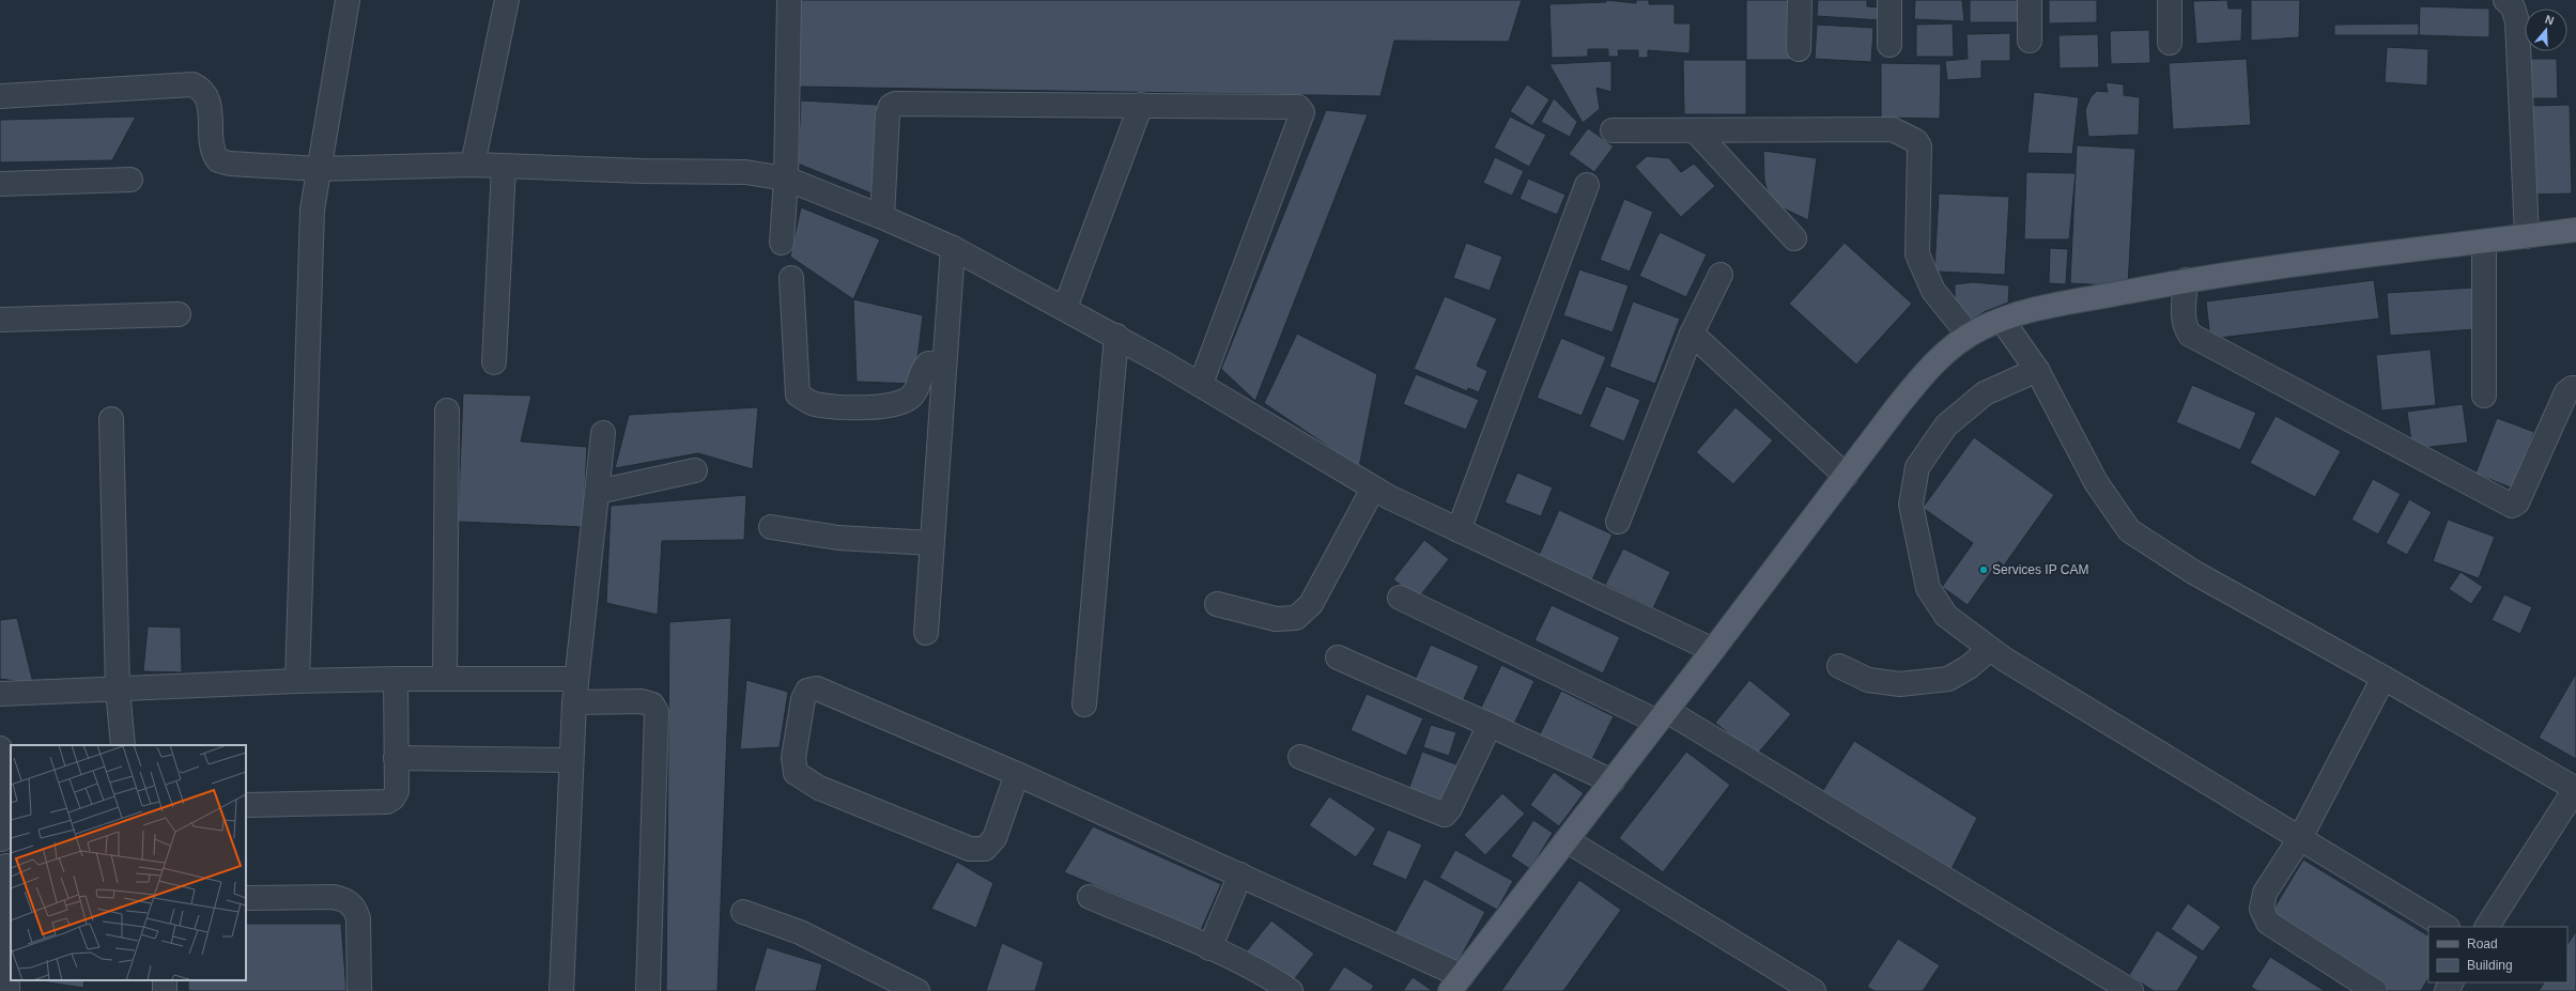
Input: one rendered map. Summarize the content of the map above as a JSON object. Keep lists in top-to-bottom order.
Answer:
{
  "places": ["Services IP CAM"],
  "legend": ["Road", "Building"],
  "north": "top"
}
